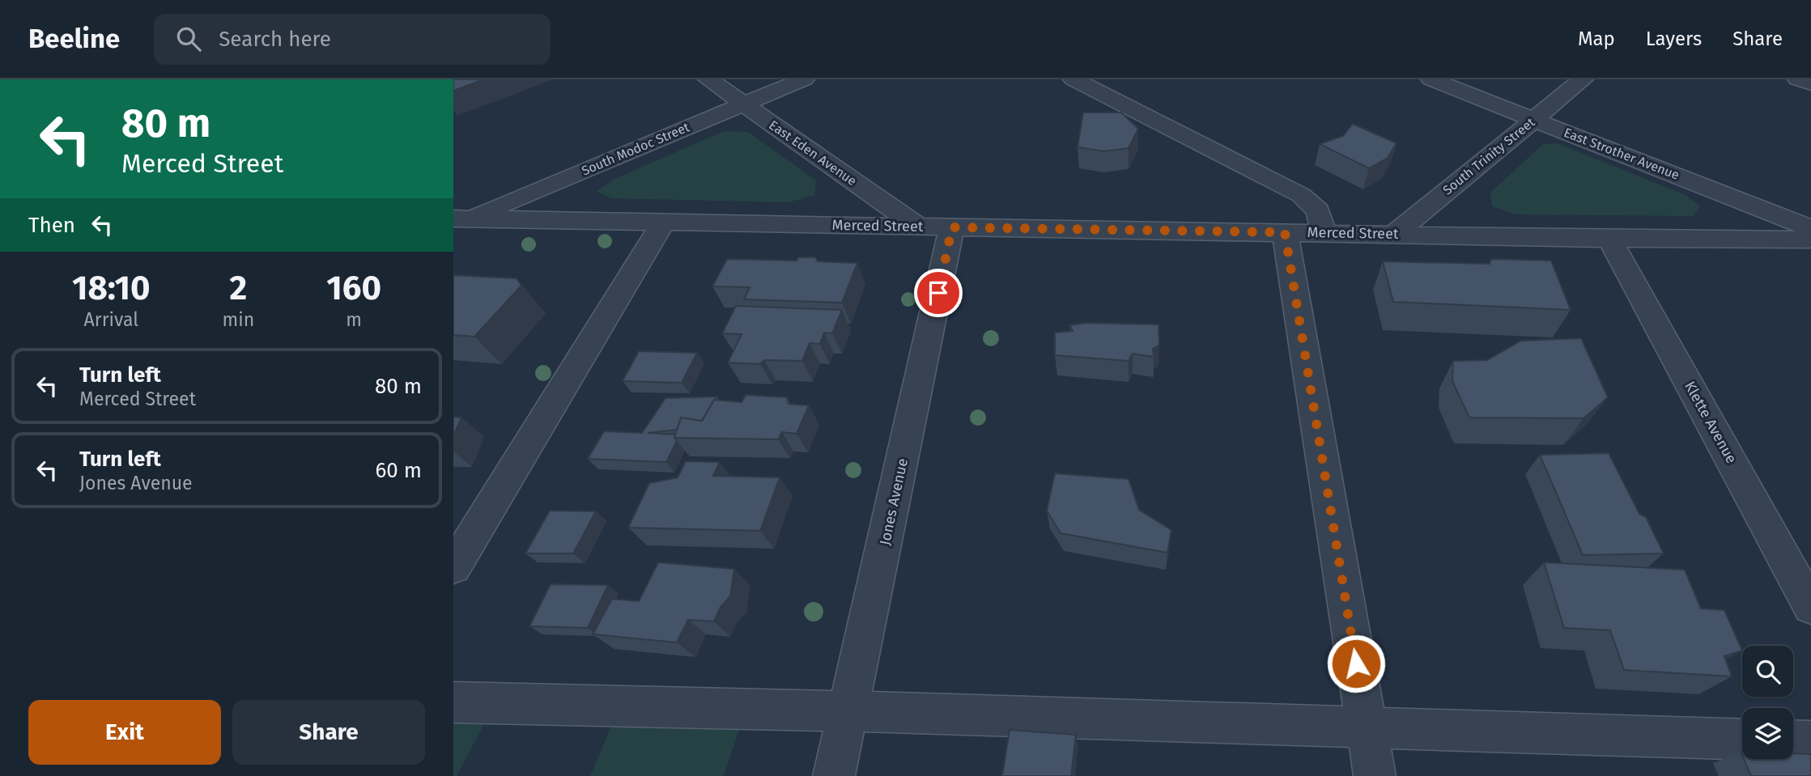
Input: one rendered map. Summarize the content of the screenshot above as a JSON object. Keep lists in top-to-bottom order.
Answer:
{
  "streets": {
    "street": [
      "South Modoc Street",
      "East Eden Avenue",
      "East Strother Avenue",
      "South Trinity Street",
      "Merced Street",
      "Klette Avenue",
      "Jones Avenue"
    ]
  },
  "crossings": [
    ["South Modoc Street", "East Eden Avenue"],
    ["South Modoc Street", "Merced Street"],
    ["East Eden Avenue", "Merced Street"],
    ["East Strother Avenue", "South Trinity Street"],
    ["South Trinity Street", "Merced Street"],
    ["Merced Street", "Klette Avenue"],
    ["Merced Street", "Jones Avenue"]
  ],
  "page": {
    "header": "Beeline",
    "search": "Search here",
    "nav": ["Map", "Layers", "Share"],
    "turn": ["80 m", "Merced Street"],
    "then": "Then",
    "eta": [
      "18:10",
      "Arrival",
      "2",
      "min",
      "160",
      "m"
    ],
    "list": [
      {
        "name": "Turn left",
        "note": "Merced Street",
        "value": "80 m"
      },
      {
        "name": "Turn left",
        "note": "Jones Avenue",
        "value": "60 m"
      }
    ],
    "buttons": ["Exit", "Share"]
  }
}
